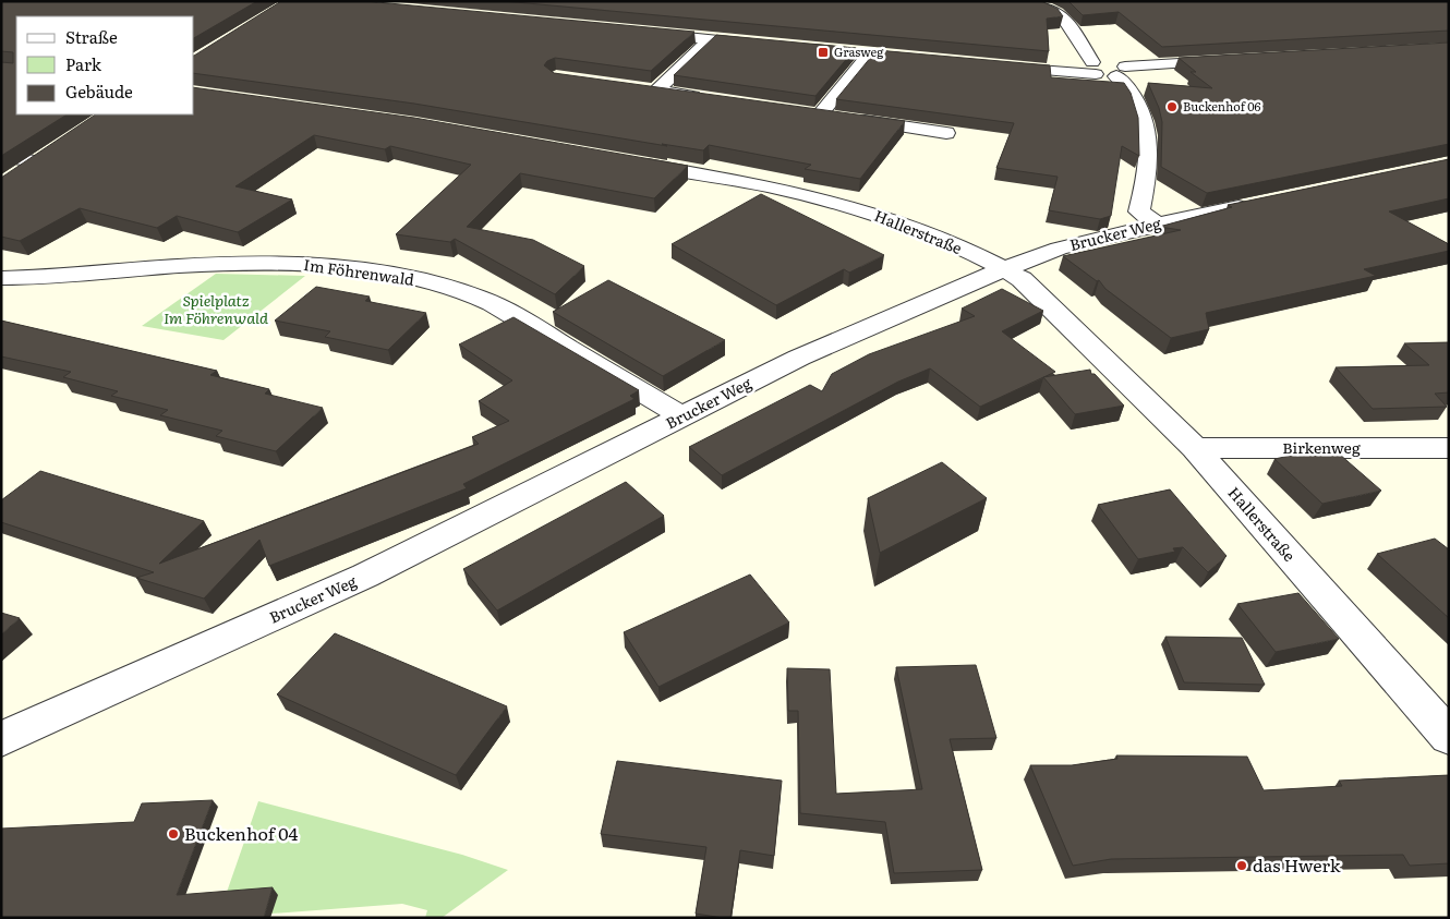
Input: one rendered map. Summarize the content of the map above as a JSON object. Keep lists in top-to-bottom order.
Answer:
{
  "streets": {
    "street": [
      "Hallerstraße",
      "Brucker Weg",
      "Im Föhrenwald",
      "Birkenweg"
    ]
  },
  "crossings": [
    ["Hallerstraße", "Brucker Weg"],
    ["Hallerstraße", "Birkenweg"],
    ["Brucker Weg", "Im Föhrenwald"]
  ],
  "parks": ["Spielplatz Im Föhrenwald"],
  "places": {
    "transit": ["Grasweg"],
    "other": ["Buckenhof 06", "Buckenhof 04", "das Hwerk"]
  },
  "legend": ["Straße", "Park", "Gebäude"]
}
